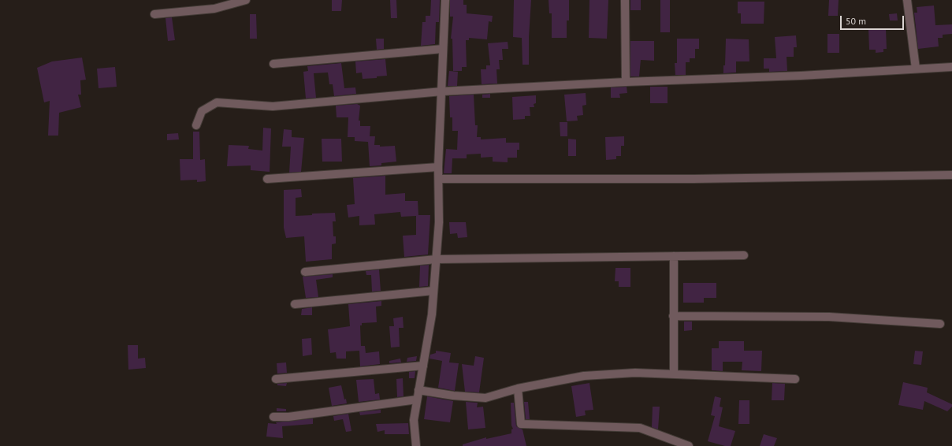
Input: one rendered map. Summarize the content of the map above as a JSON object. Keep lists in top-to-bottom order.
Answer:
{
  "scale_bar": "50 m"
}
